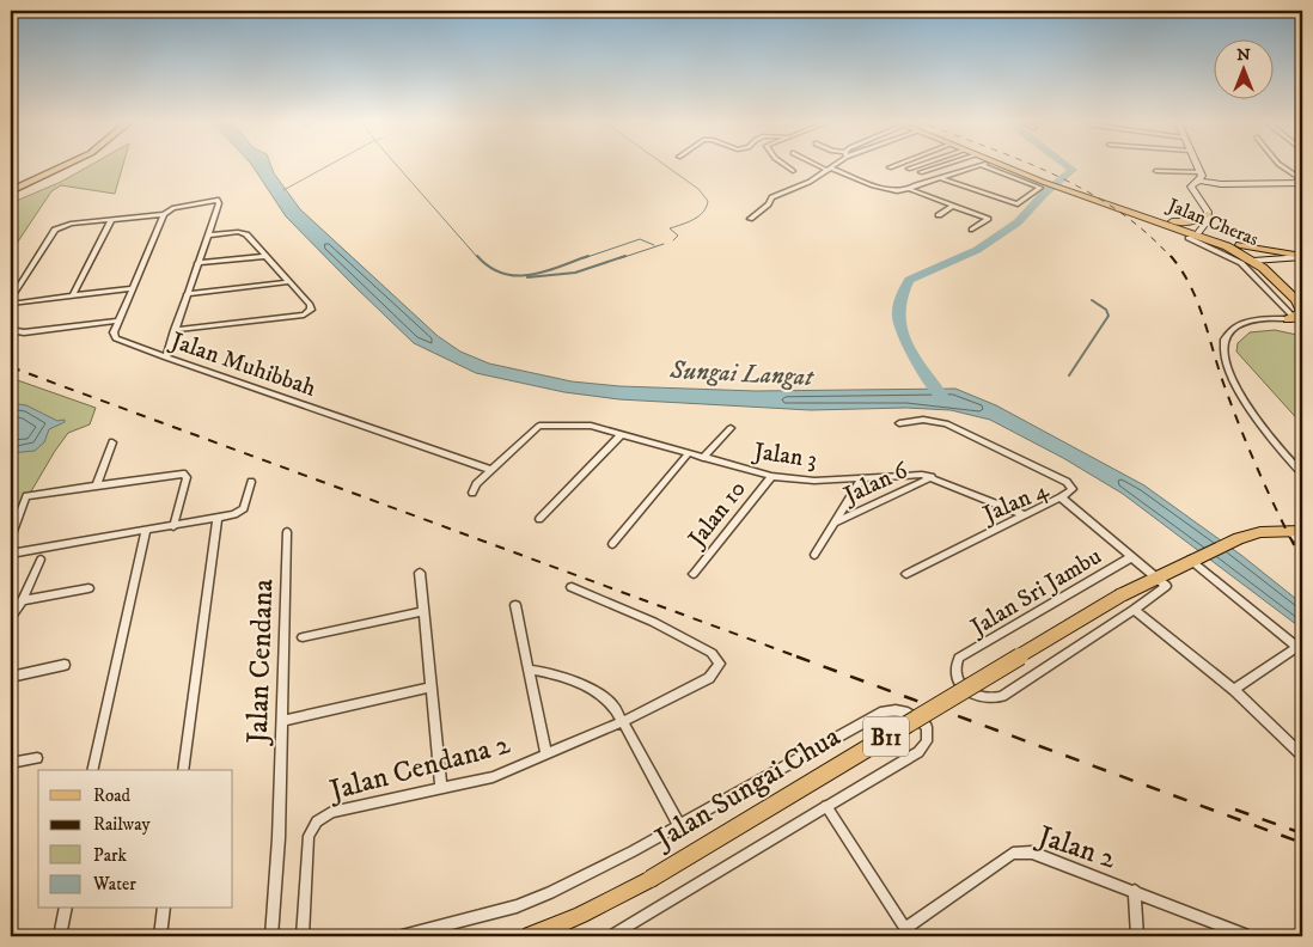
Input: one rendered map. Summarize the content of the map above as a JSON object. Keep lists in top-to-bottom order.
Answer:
{
  "streets": {
    "main road": ["Jalan Cheras", "B11", "Jalan Sungai Chua"],
    "street": [
      "Jalan Muhibbah",
      "Jalan 3",
      "Jalan 6",
      "Jalan 4",
      "Jalan 10",
      "Jalan Sri Jambu",
      "Jalan Cendana",
      "Jalan Cendana 2",
      "Jalan 2"
    ]
  },
  "crossings": [
    ["Jalan Muhibbah", "Jalan 3"],
    ["Jalan 3", "Jalan 6"],
    ["Jalan 3", "Jalan 4"],
    ["Jalan 3", "Jalan 10"],
    ["Jalan 4", "Jalan Sri Jambu"],
    ["Jalan 4", "Jalan Sungai Chua"]
  ],
  "water": ["Sungai Langat"],
  "legend": [
    "Road",
    "Railway",
    "Park",
    "Water"
  ],
  "north": "top"
}
